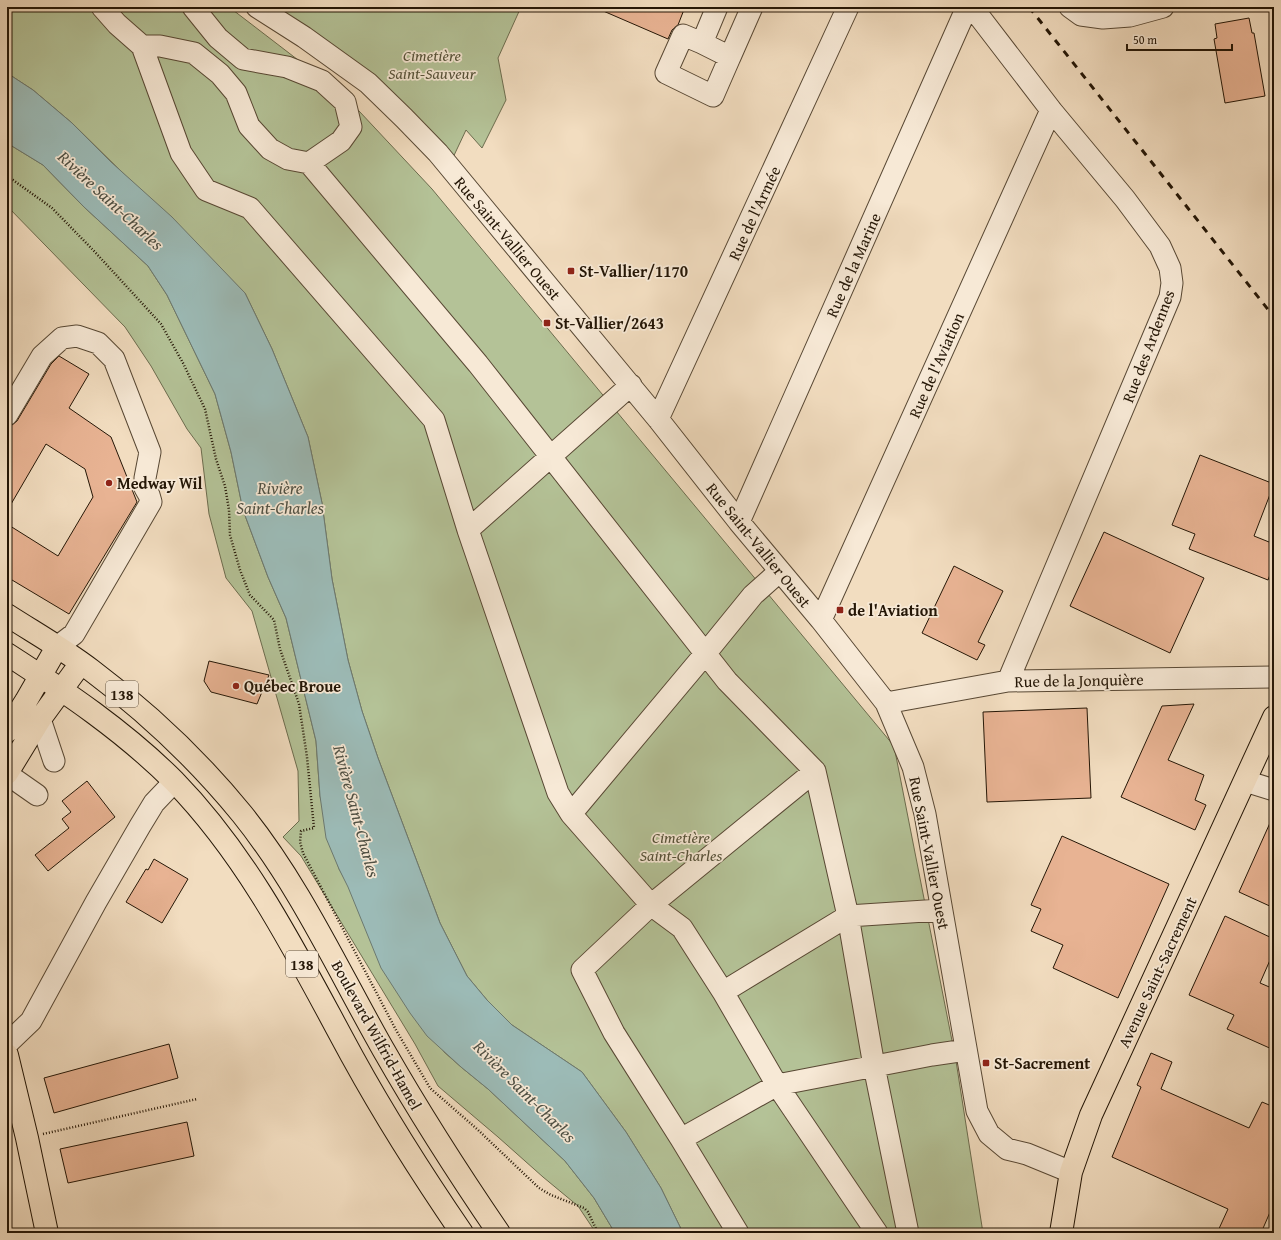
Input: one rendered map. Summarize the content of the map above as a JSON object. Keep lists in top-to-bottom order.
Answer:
{
  "streets": {
    "main road": ["138", "Avenue Saint-Sacrement", "Boulevard Wilfrid-Hamel"],
    "street": [
      "Rue de l'Armée",
      "Rue Saint-Vallier Ouest",
      "Rue de la Marine",
      "Rue des Ardennes",
      "Rue de l'Aviation",
      "Rue de la Jonquière"
    ]
  },
  "crossings": [
    ["Rue de l'Armée", "Rue Saint-Vallier Ouest"],
    ["Rue Saint-Vallier Ouest", "Rue de la Marine"],
    ["Rue Saint-Vallier Ouest", "Rue de l'Aviation"],
    ["Rue Saint-Vallier Ouest", "Rue de la Jonquière"],
    ["Rue Saint-Vallier Ouest", "Avenue Saint-Sacrement"],
    ["Rue des Ardennes", "Rue de l'Aviation"],
    ["Rue des Ardennes", "Rue de la Jonquière"]
  ],
  "water": ["Rivière Saint-Charles"],
  "parks": ["Cimetière Saint-Sauveur", "Cimetière Saint-Charles"],
  "places": {
    "transit": [
      "St-Vallier/1170",
      "St-Vallier/2643",
      "de l'Aviation",
      "St-Sacrement"
    ],
    "other": ["Medway Wil", "Québec Broue"]
  },
  "scale_bar": "50 m"
}
